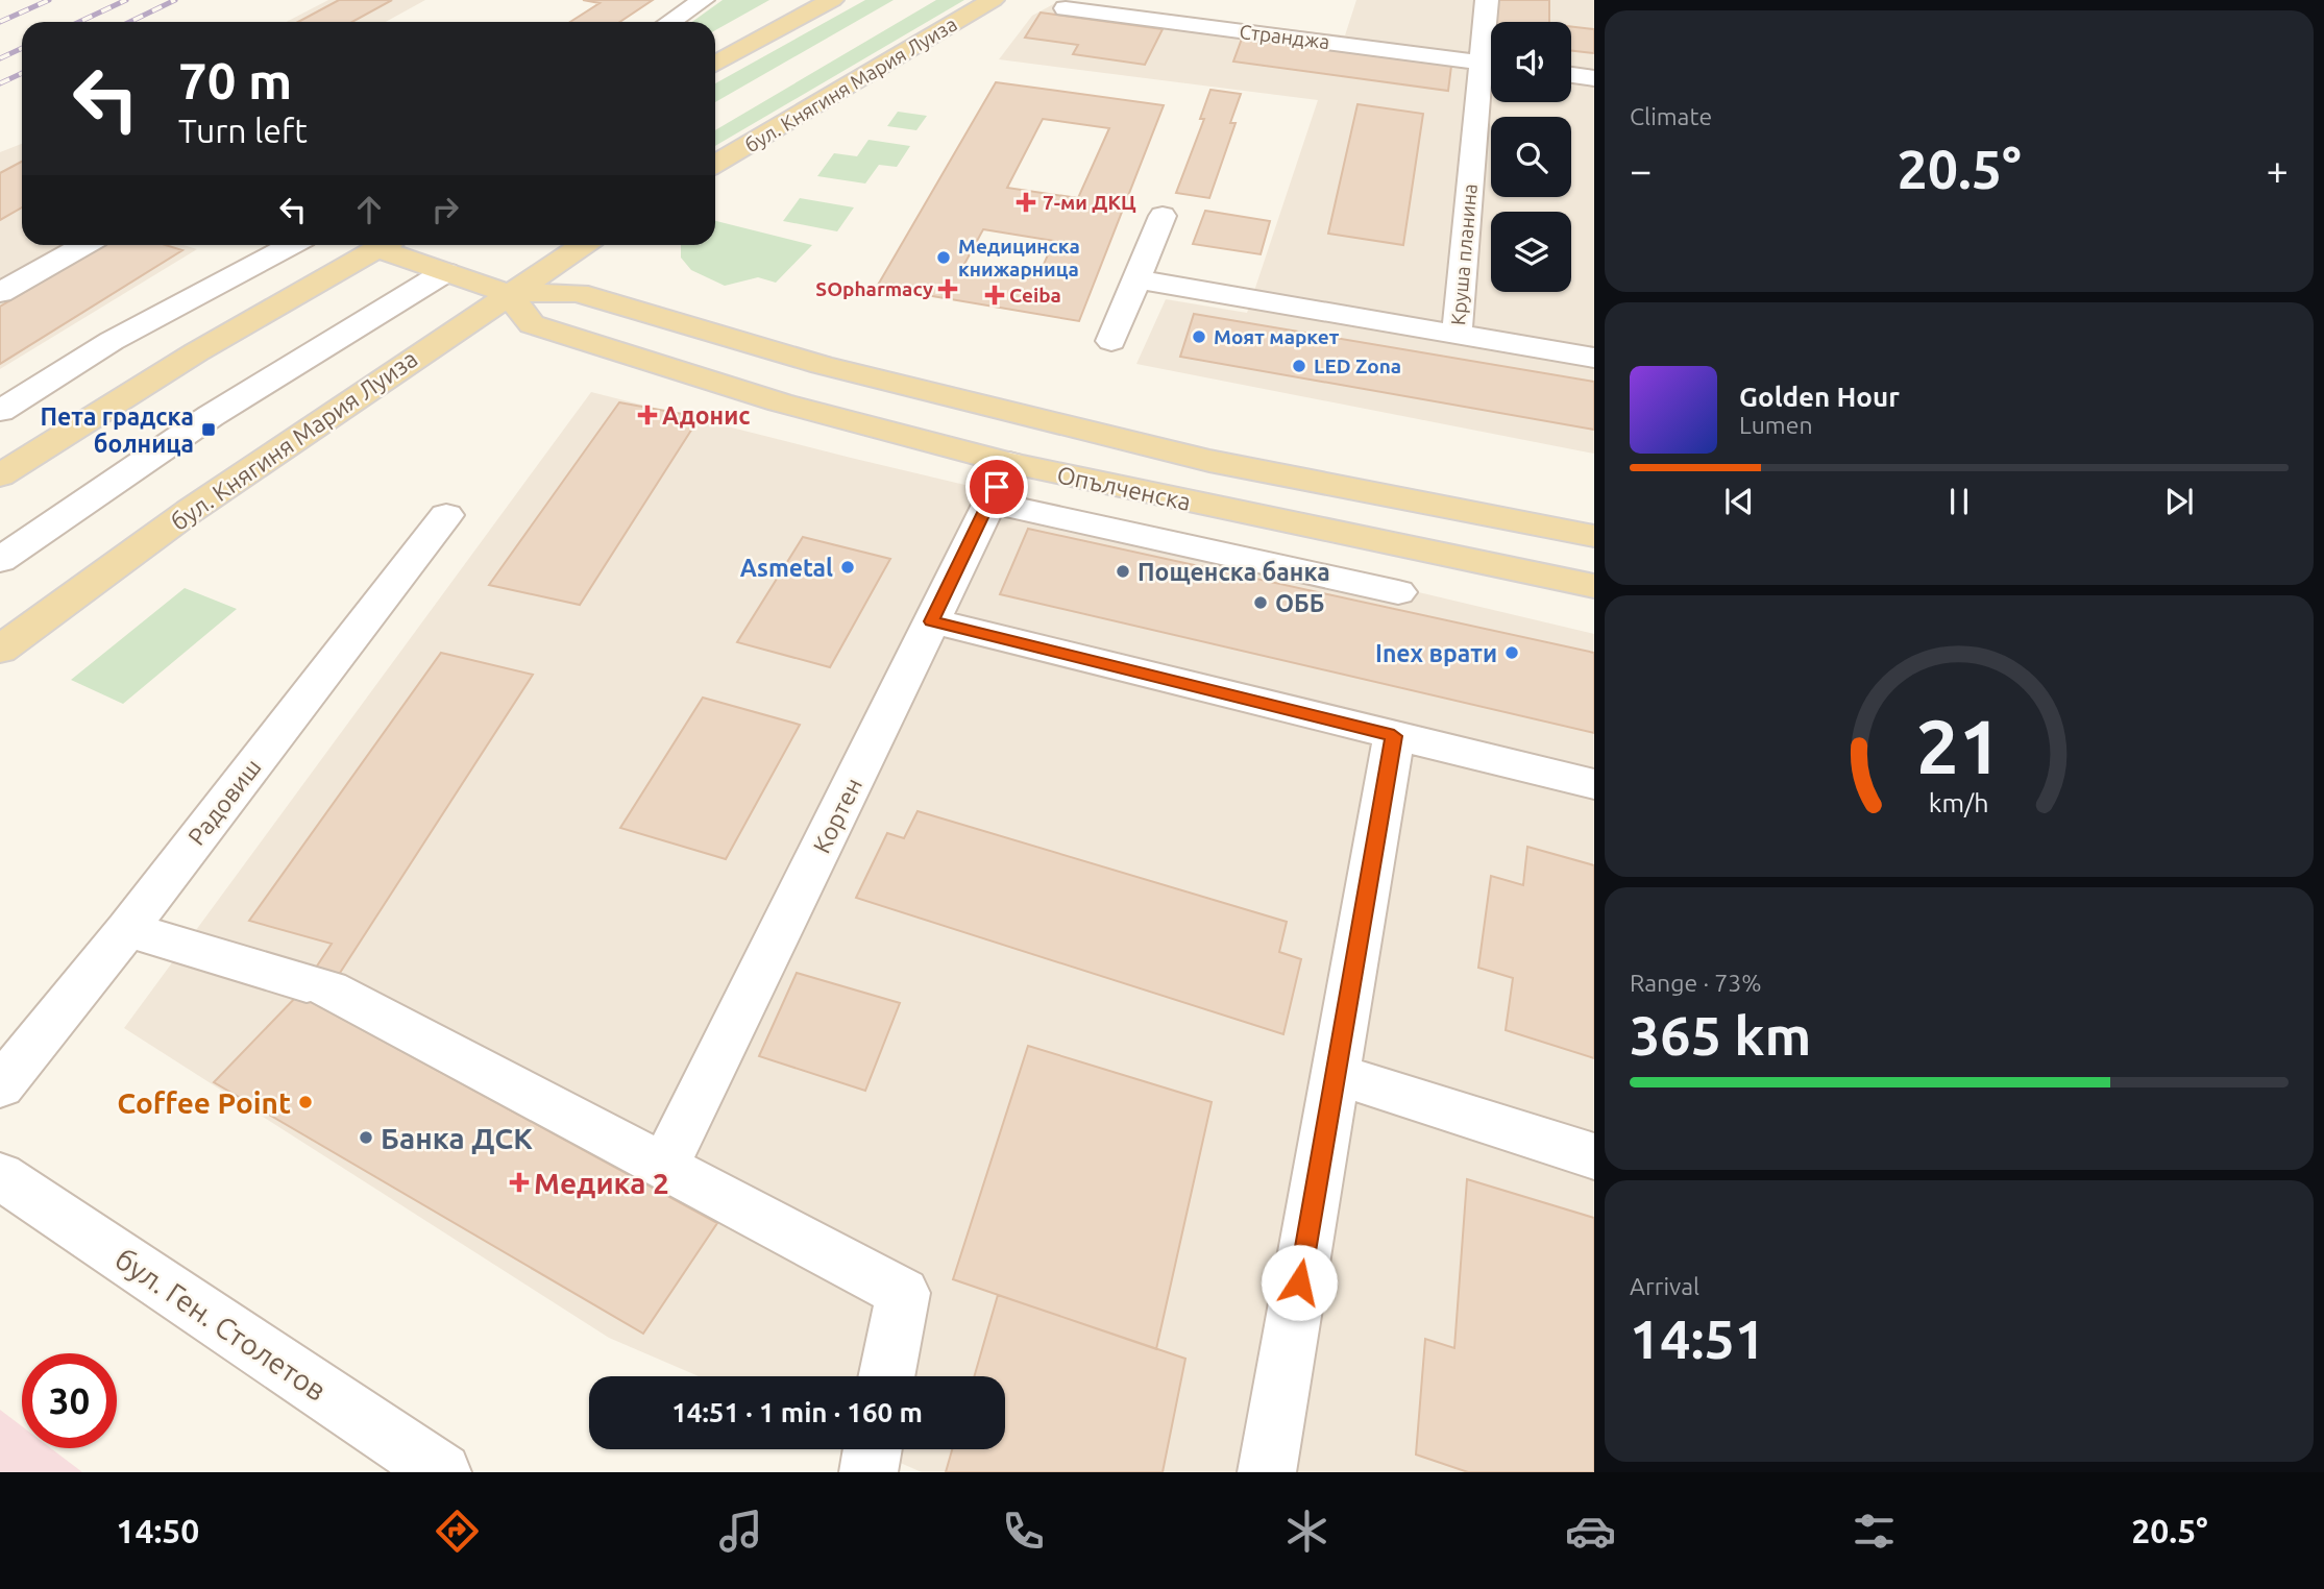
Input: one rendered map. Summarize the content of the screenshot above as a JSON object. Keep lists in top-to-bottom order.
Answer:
{
  "streets": {
    "main road": ["бул. Княгиня Мария Луиза", "Опълченска"],
    "street": [
      "Странджа",
      "Круша планина",
      "Радовиш",
      "Кортен",
      "бул. Ген. Столетов"
    ]
  },
  "crossings": [
    ["бул. Княгиня Мария Луиза", "Опълченска"],
    ["Опълченска", "Кортен"]
  ],
  "places": {
    "health": [
      "7-ми ДКЦ",
      "SOpharmacy",
      "Ceiba",
      "Адонис",
      "Медика 2"
    ],
    "other": [
      "Медицинска книжарница",
      "Моят маркет",
      "LED Zona",
      "Asmetal",
      "Пощенска банка",
      "ОББ",
      "Inex врати",
      "Coffee Point",
      "Банка ДСК"
    ],
    "transit": ["Пета градска болница"]
  },
  "page": {
    "tile": [
      "Climate",
      ["Range · 73%", "365 km"],
      ["Arrival", "14:51"]
    ],
    "turn": ["70 m", "Turn left"],
    "heat": ["−", "20.5°", "+"],
    "song": ["Golden Hour", "Lumen"],
    "limit": "30",
    "trip": "14:51 · 1 min · 160 m",
    "tabs": ["14:50", "20.5°"],
    "gauge": ["21", "km/h"]
  }
}
